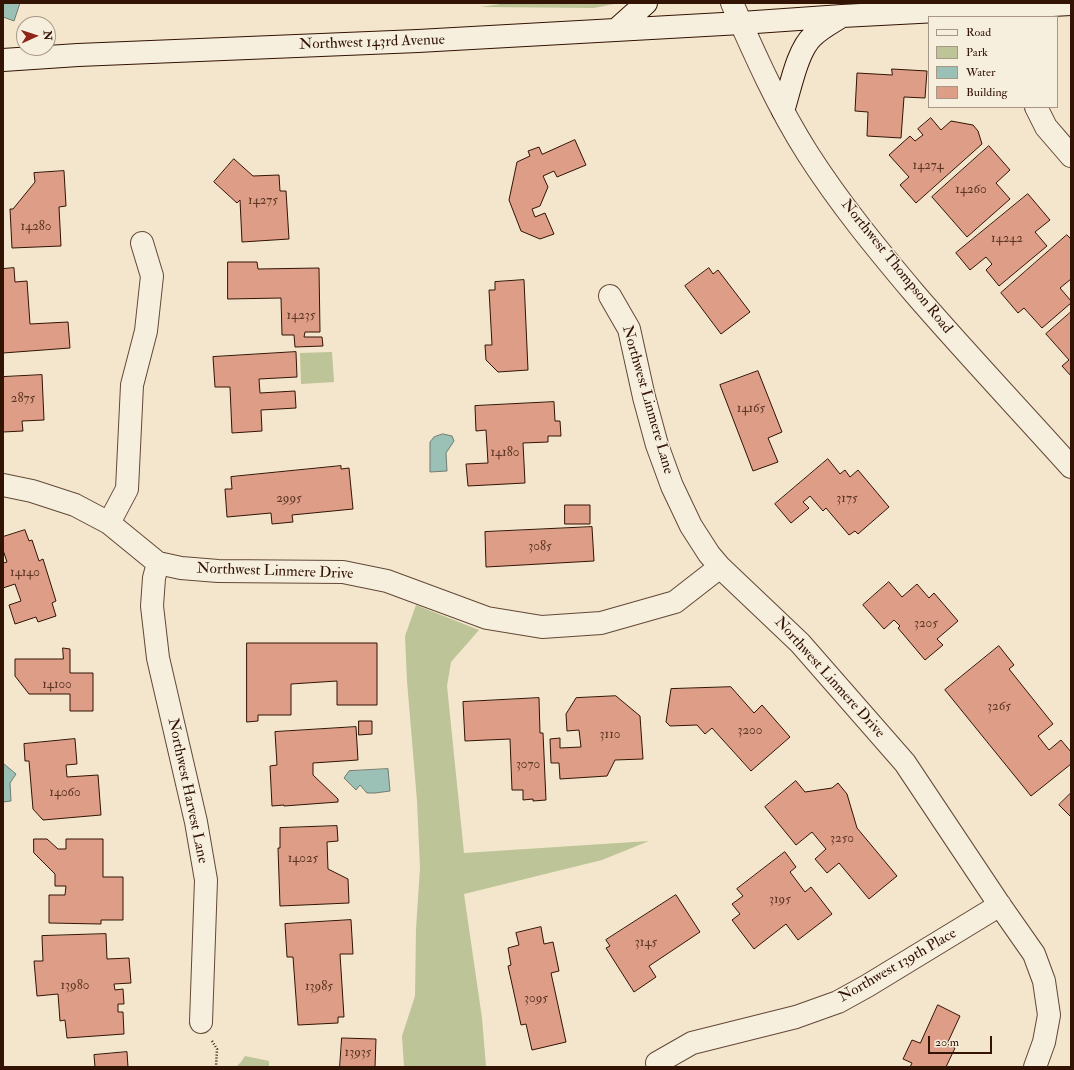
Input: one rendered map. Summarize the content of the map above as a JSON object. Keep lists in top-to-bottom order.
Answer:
{
  "streets": {
    "street": [
      "Northwest 143rd Avenue",
      "Northwest Thompson Road",
      "Northwest Linmere Lane",
      "Northwest Linmere Drive",
      "Northwest Harvest Lane",
      "Northwest 139th Place"
    ]
  },
  "crossings": [
    ["Northwest 143rd Avenue", "Northwest Thompson Road"],
    ["Northwest Linmere Lane", "Northwest Linmere Drive"],
    ["Northwest Linmere Drive", "Northwest Harvest Lane"],
    ["Northwest Linmere Drive", "Northwest 139th Place"]
  ],
  "house_numbers": [
    "14274",
    "14260",
    "14275",
    "14280",
    "14242",
    "14235",
    "2875",
    "14165",
    "14180",
    "2995",
    "3175",
    "3085",
    "14140",
    "3205",
    "14100",
    "3265",
    "3200",
    "3110",
    "3070",
    "14060",
    "3250",
    "14025",
    "3195",
    "3145",
    "13980",
    "13985",
    "3095",
    "13935"
  ],
  "legend": [
    "Road",
    "Park",
    "Water",
    "Building"
  ],
  "scale_bar": "20 m",
  "north": "right"
}
